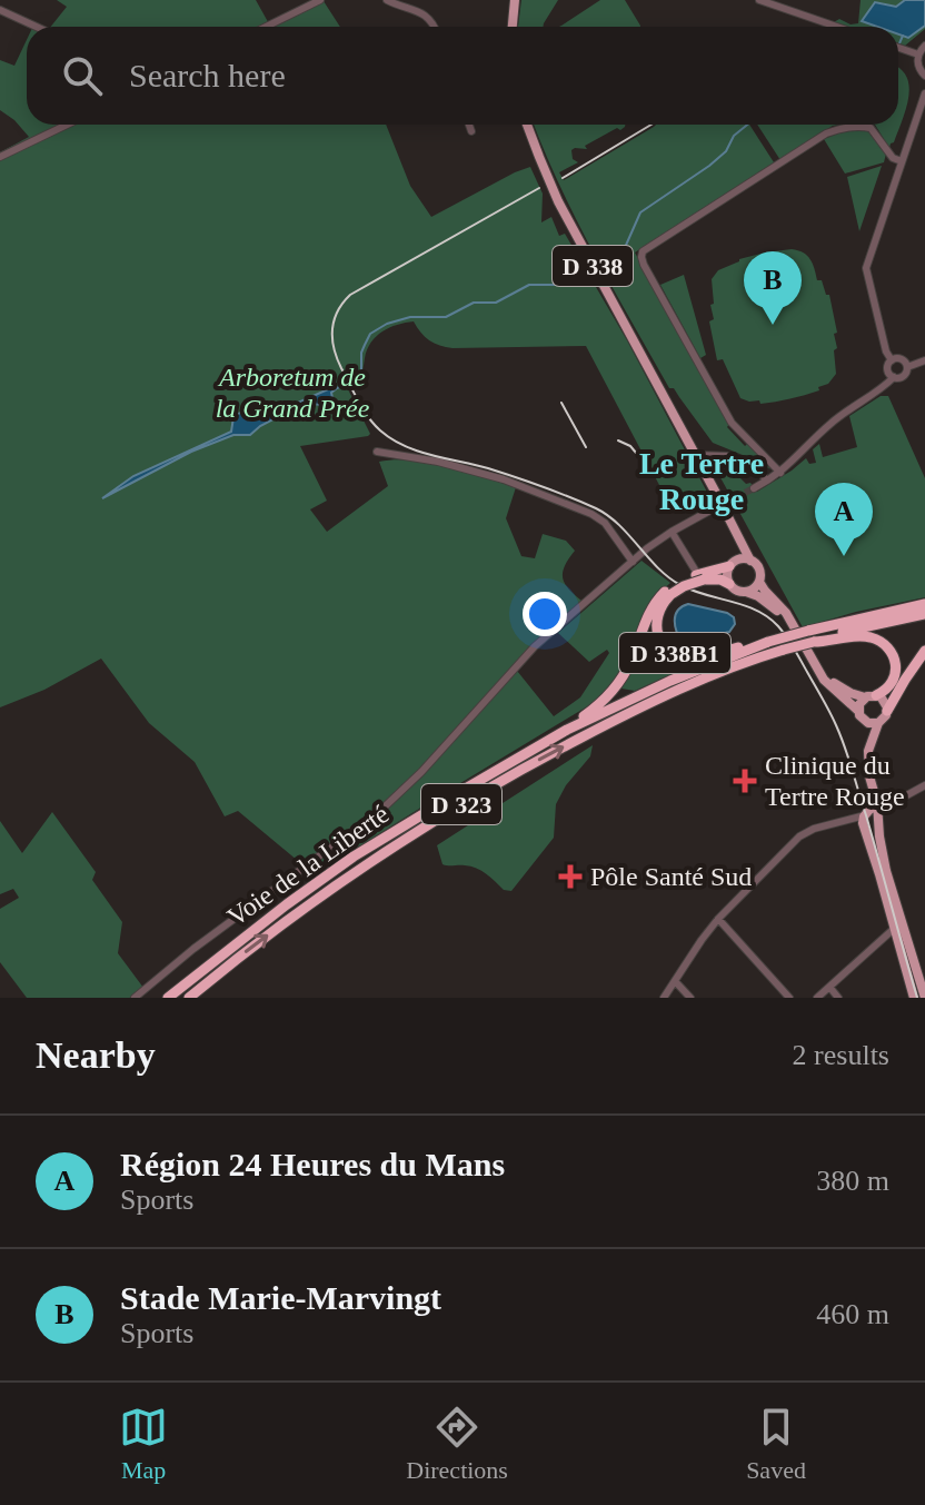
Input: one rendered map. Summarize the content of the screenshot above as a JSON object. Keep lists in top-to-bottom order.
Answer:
{
  "streets": {
    "highway": ["D 338B1", "D 323", "Voie de la Liberté"],
    "main road": ["D 338"]
  },
  "crossings": [
    ["D 338B1", "Voie de la Liberté"]
  ],
  "districts": ["Le Tertre Rouge"],
  "parks": ["Arboretum de la Grand Prée"],
  "places": {
    "health": ["Clinique du Tertre Rouge", "Pôle Santé Sud"]
  },
  "page": {
    "search": "Search here",
    "pins": ["B", "A"],
    "heading": ["Nearby", "2 results"],
    "list": [
      {
        "mark": "A",
        "name": "Région 24 Heures du Mans",
        "note": "Sports",
        "value": "380 m"
      },
      {
        "mark": "B",
        "name": "Stade Marie-Marvingt",
        "note": "Sports",
        "value": "460 m"
      }
    ],
    "nav": ["Map", "Directions", "Saved"]
  }
}
